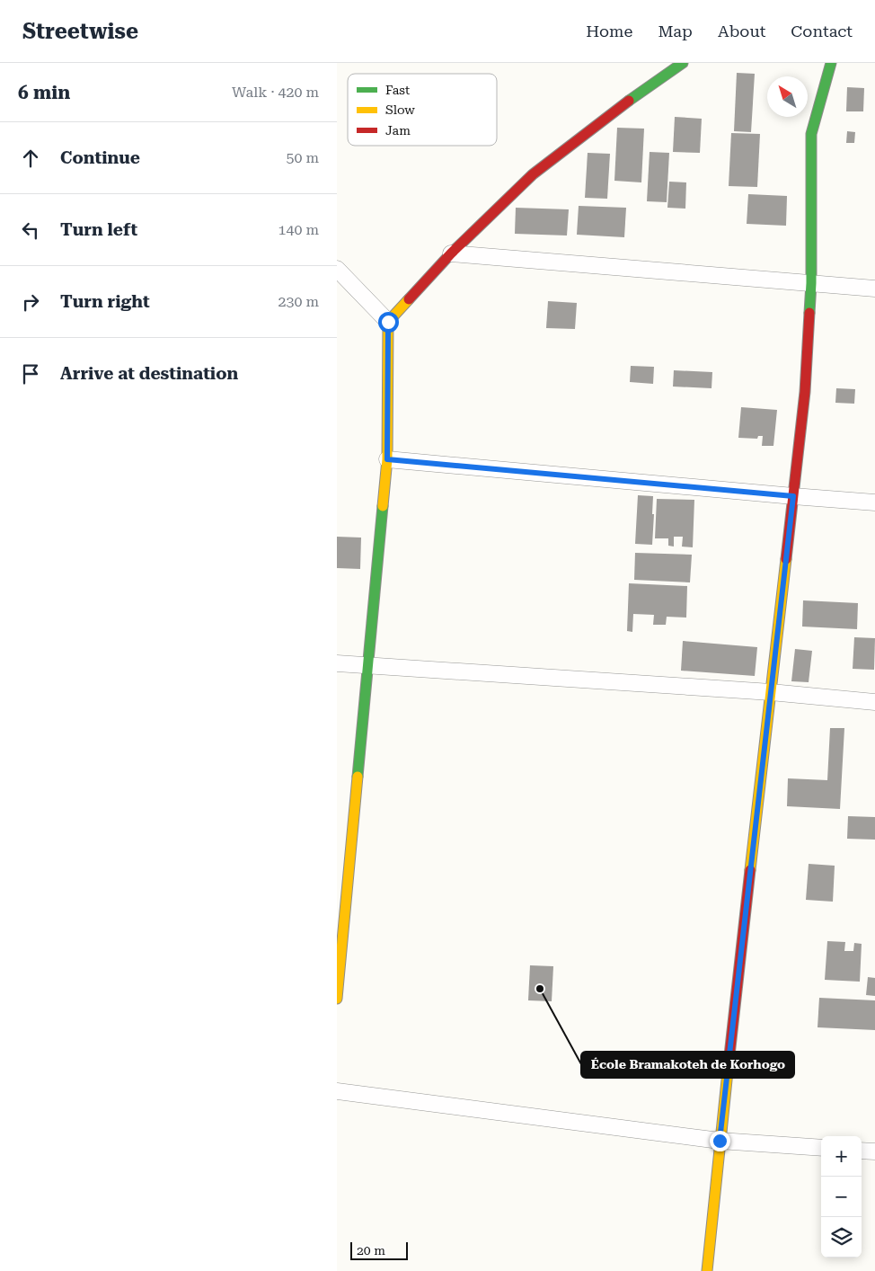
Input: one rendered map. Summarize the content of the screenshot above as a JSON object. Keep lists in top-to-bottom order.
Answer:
{
  "places": ["École Bramakoteh de Korhogo"],
  "legend": ["Fast", "Slow", "Jam"],
  "scale_bar": "20 m",
  "north": "top left",
  "page": {
    "header": "Streetwise",
    "nav": [
      "Home",
      "Map",
      "About",
      "Contact"
    ],
    "heading": ["6 min", "Walk · 420 m"],
    "list": [
      ["Continue", "50 m"],
      ["Turn left", "140 m"],
      ["Turn right", "230 m"],
      "Arrive at destination"
    ],
    "map_buttons": ["+", "−"],
    "scale": "20 m"
  }
}
